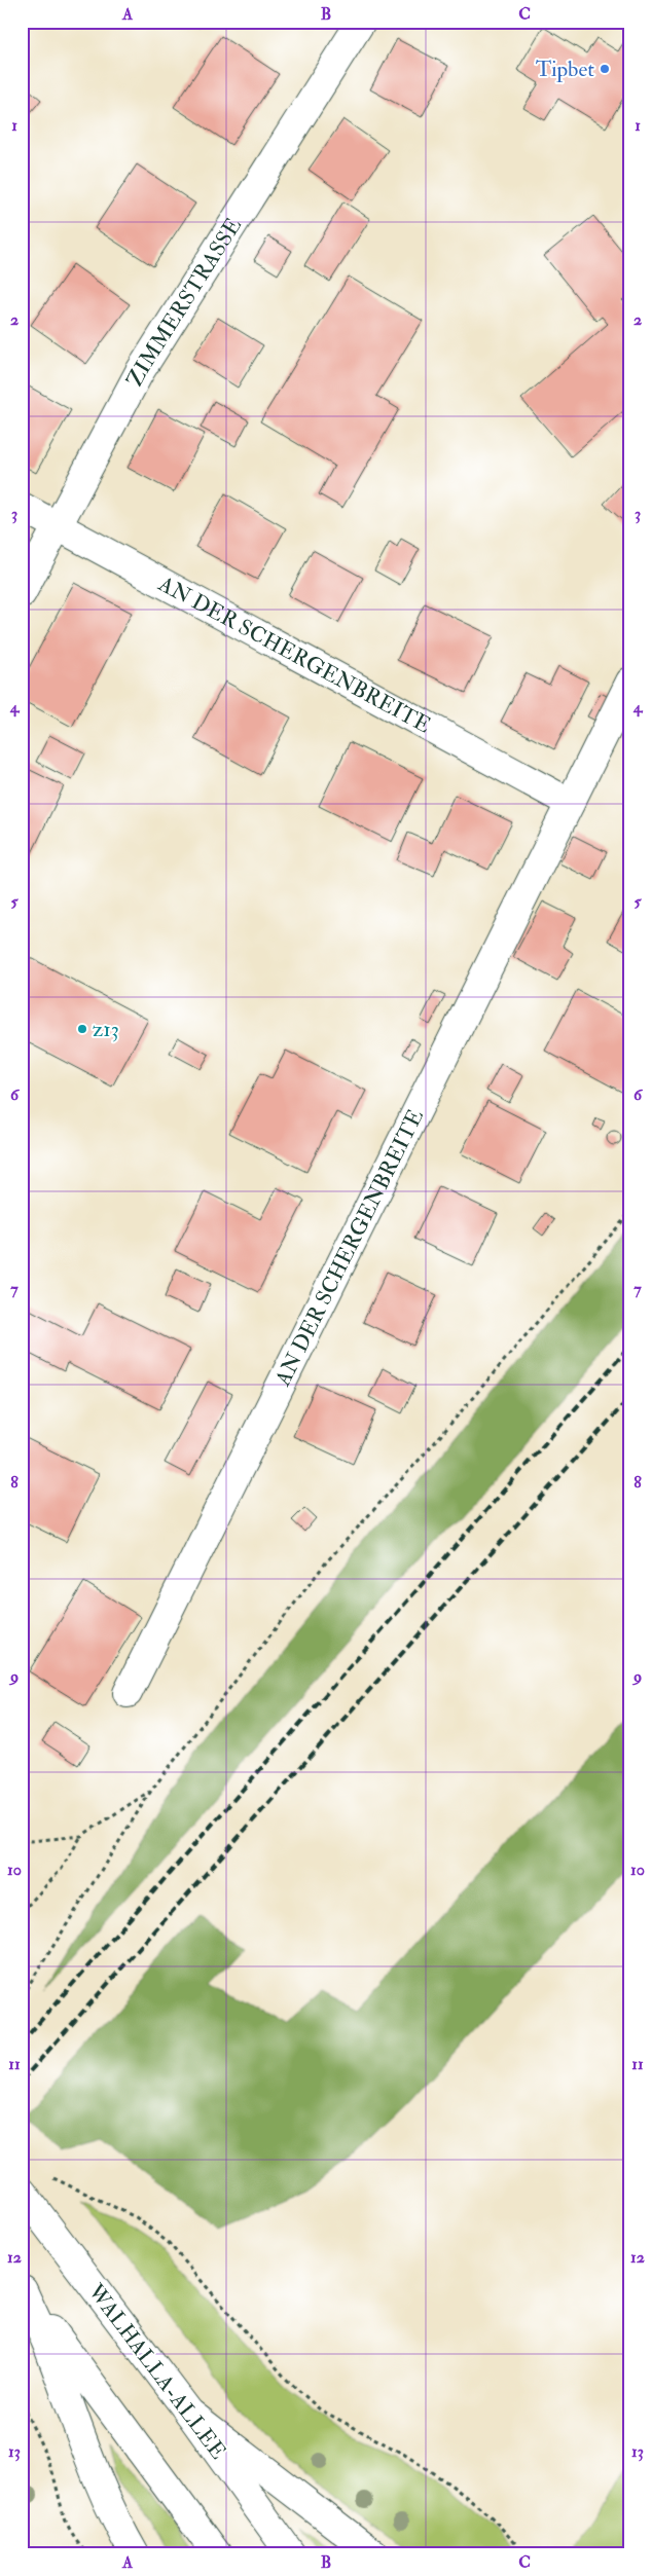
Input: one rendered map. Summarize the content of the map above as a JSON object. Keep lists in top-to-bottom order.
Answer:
{
  "streets": {
    "main road": ["ZIMMERSTRASSE", "AN DER SCHERGENBREITE", "WALHALLA-ALLEE"]
  },
  "crossings": [
    ["ZIMMERSTRASSE", "AN DER SCHERGENBREITE"]
  ],
  "places": ["Tipbet", "z13"],
  "grid": {
    "columns": ["A", "B", "C"],
    "rows": [
      "1",
      "2",
      "3",
      "4",
      "5",
      "6",
      "7",
      "8",
      "9",
      "10",
      "11",
      "12",
      "13"
    ]
  }
}
